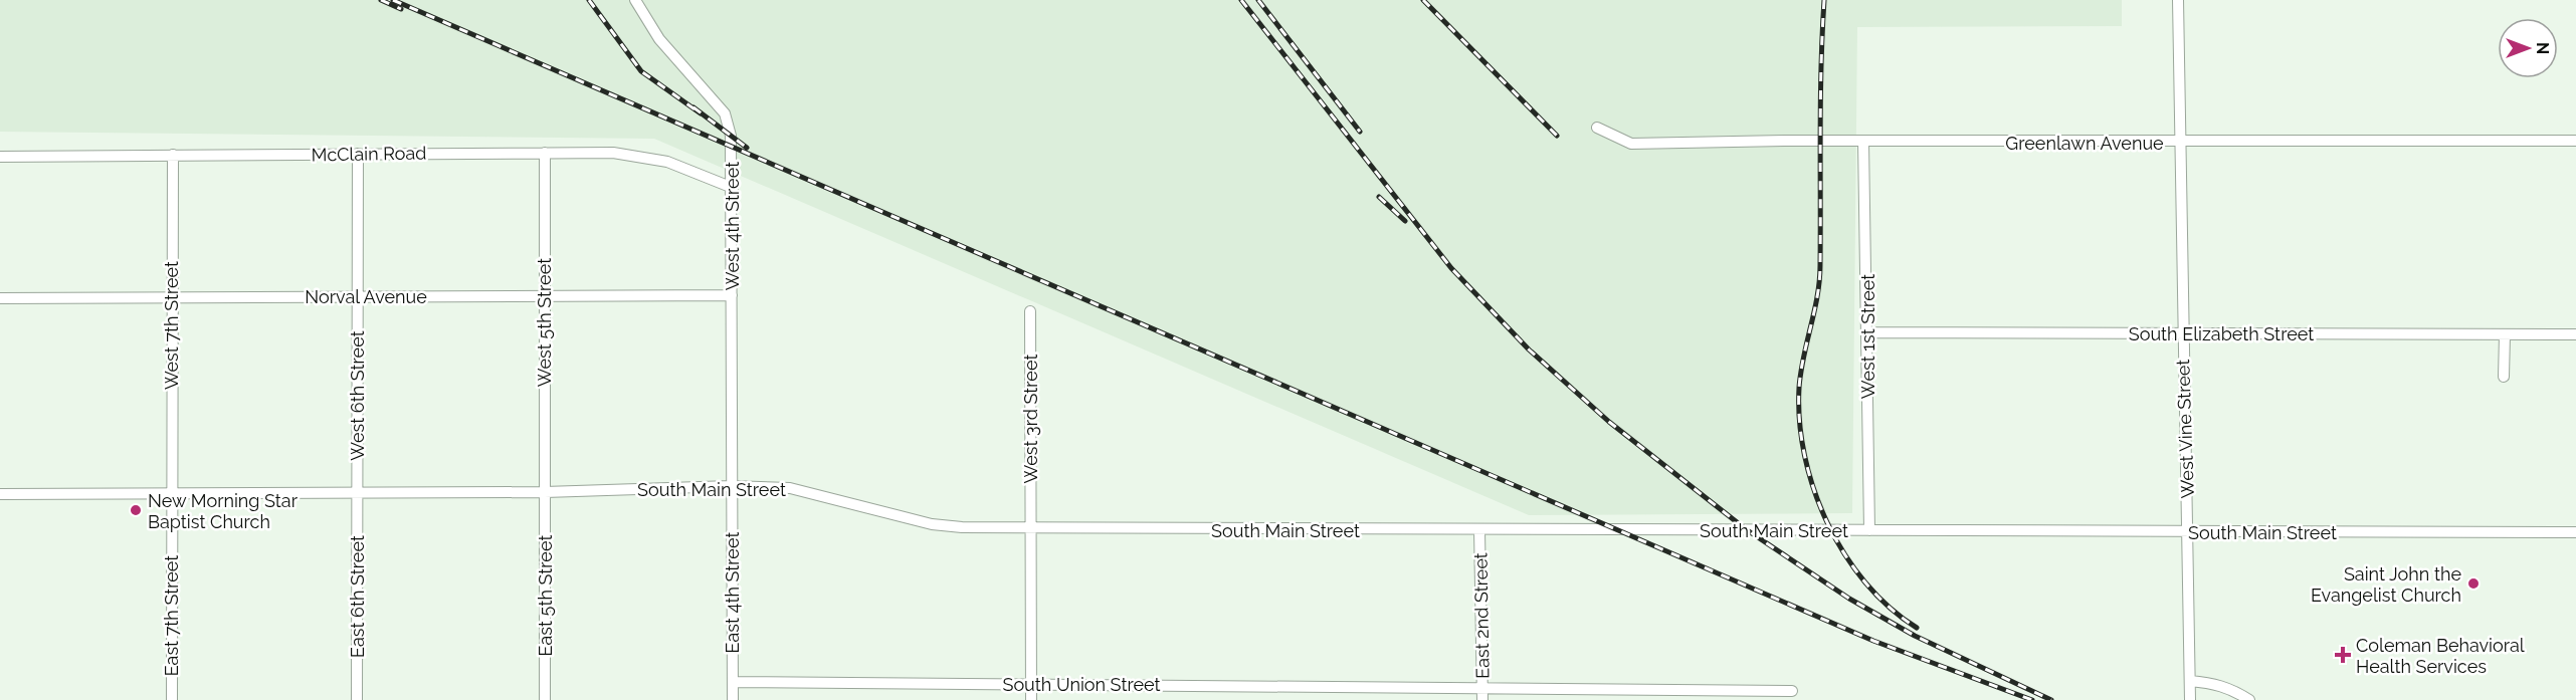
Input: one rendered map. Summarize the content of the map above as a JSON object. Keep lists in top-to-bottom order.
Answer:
{
  "streets": {
    "street": [
      "Greenlawn Avenue",
      "McClain Road",
      "West 4th Street",
      "Norval Avenue",
      "West 5th Street",
      "West 7th Street",
      "South Elizabeth Street",
      "West 1st Street",
      "West 6th Street",
      "West 3rd Street",
      "West Vine Street",
      "South Main Street",
      "East 4th Street",
      "East 5th Street",
      "East 6th Street",
      "East 7th Street",
      "East 2nd Street",
      "South Union Street"
    ]
  },
  "crossings": [
    ["Greenlawn Avenue", "West 1st Street"],
    ["Greenlawn Avenue", "West Vine Street"],
    ["McClain Road", "West 4th Street"],
    ["McClain Road", "West 5th Street"],
    ["McClain Road", "West 7th Street"],
    ["McClain Road", "West 6th Street"],
    ["West 4th Street", "Norval Avenue"],
    ["West 4th Street", "South Main Street"],
    ["West 4th Street", "East 4th Street"],
    ["Norval Avenue", "West 5th Street"],
    ["Norval Avenue", "West 7th Street"],
    ["Norval Avenue", "West 6th Street"],
    ["West 5th Street", "South Main Street"],
    ["West 5th Street", "East 5th Street"],
    ["West 7th Street", "South Main Street"],
    ["West 7th Street", "East 7th Street"],
    ["South Elizabeth Street", "West 1st Street"],
    ["South Elizabeth Street", "West Vine Street"],
    ["West 1st Street", "South Main Street"],
    ["West 6th Street", "South Main Street"],
    ["West 6th Street", "East 6th Street"],
    ["West 3rd Street", "South Main Street"],
    ["West 3rd Street", "South Union Street"],
    ["West Vine Street", "South Main Street"],
    ["South Main Street", "East 4th Street"],
    ["South Main Street", "East 5th Street"],
    ["South Main Street", "East 6th Street"],
    ["South Main Street", "East 7th Street"],
    ["South Main Street", "East 2nd Street"],
    ["East 4th Street", "South Union Street"],
    ["East 2nd Street", "South Union Street"]
  ],
  "places": {
    "other": ["New Morning Star Baptist Church", "Saint John the Evangelist Church"],
    "health": ["Coleman Behavioral Health Services"]
  },
  "north": "right"
}
